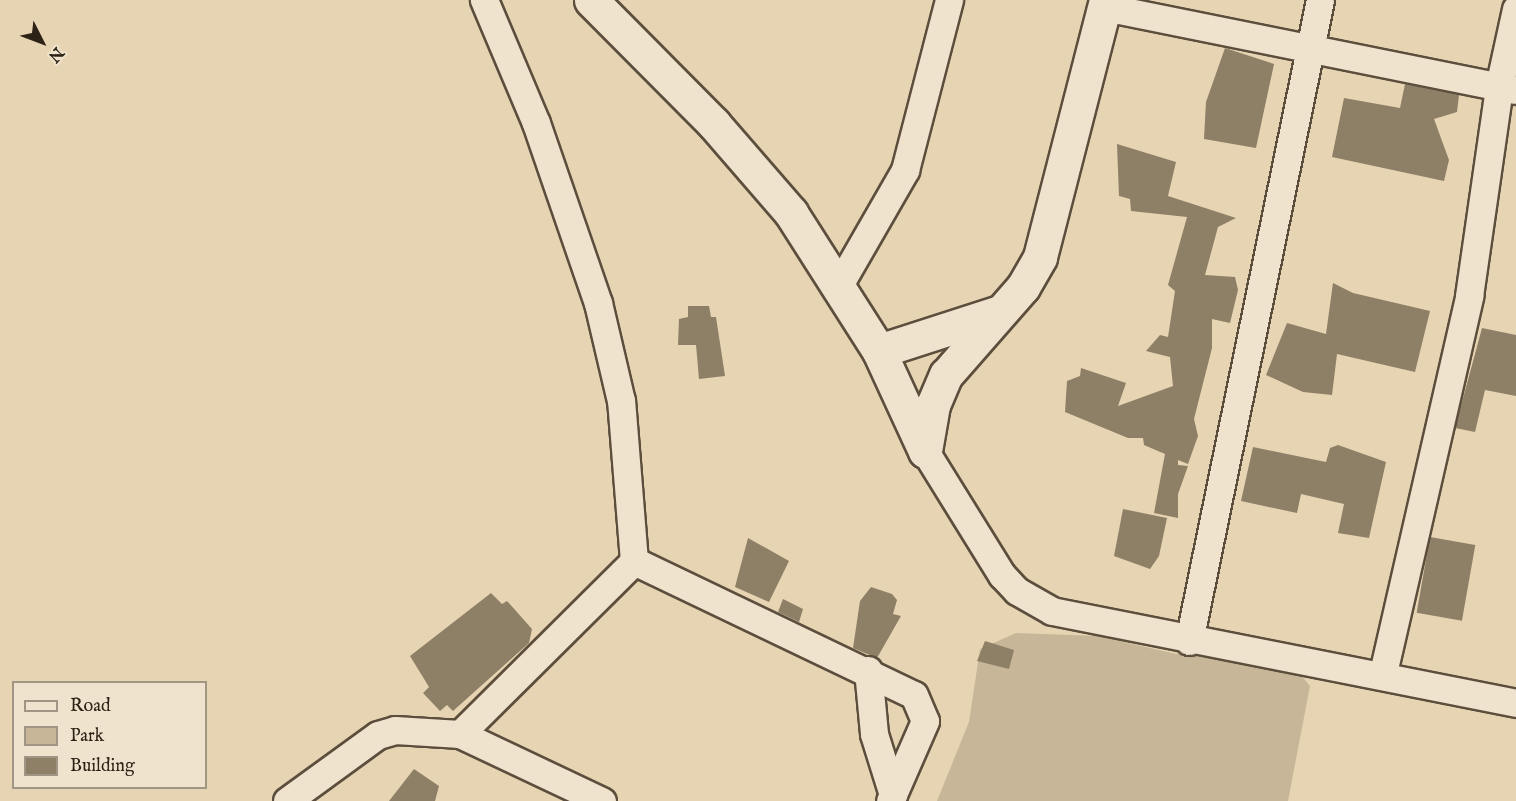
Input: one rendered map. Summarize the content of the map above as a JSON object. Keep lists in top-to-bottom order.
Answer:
{
  "legend": ["Road", "Park", "Building"],
  "north": "bottom right"
}
